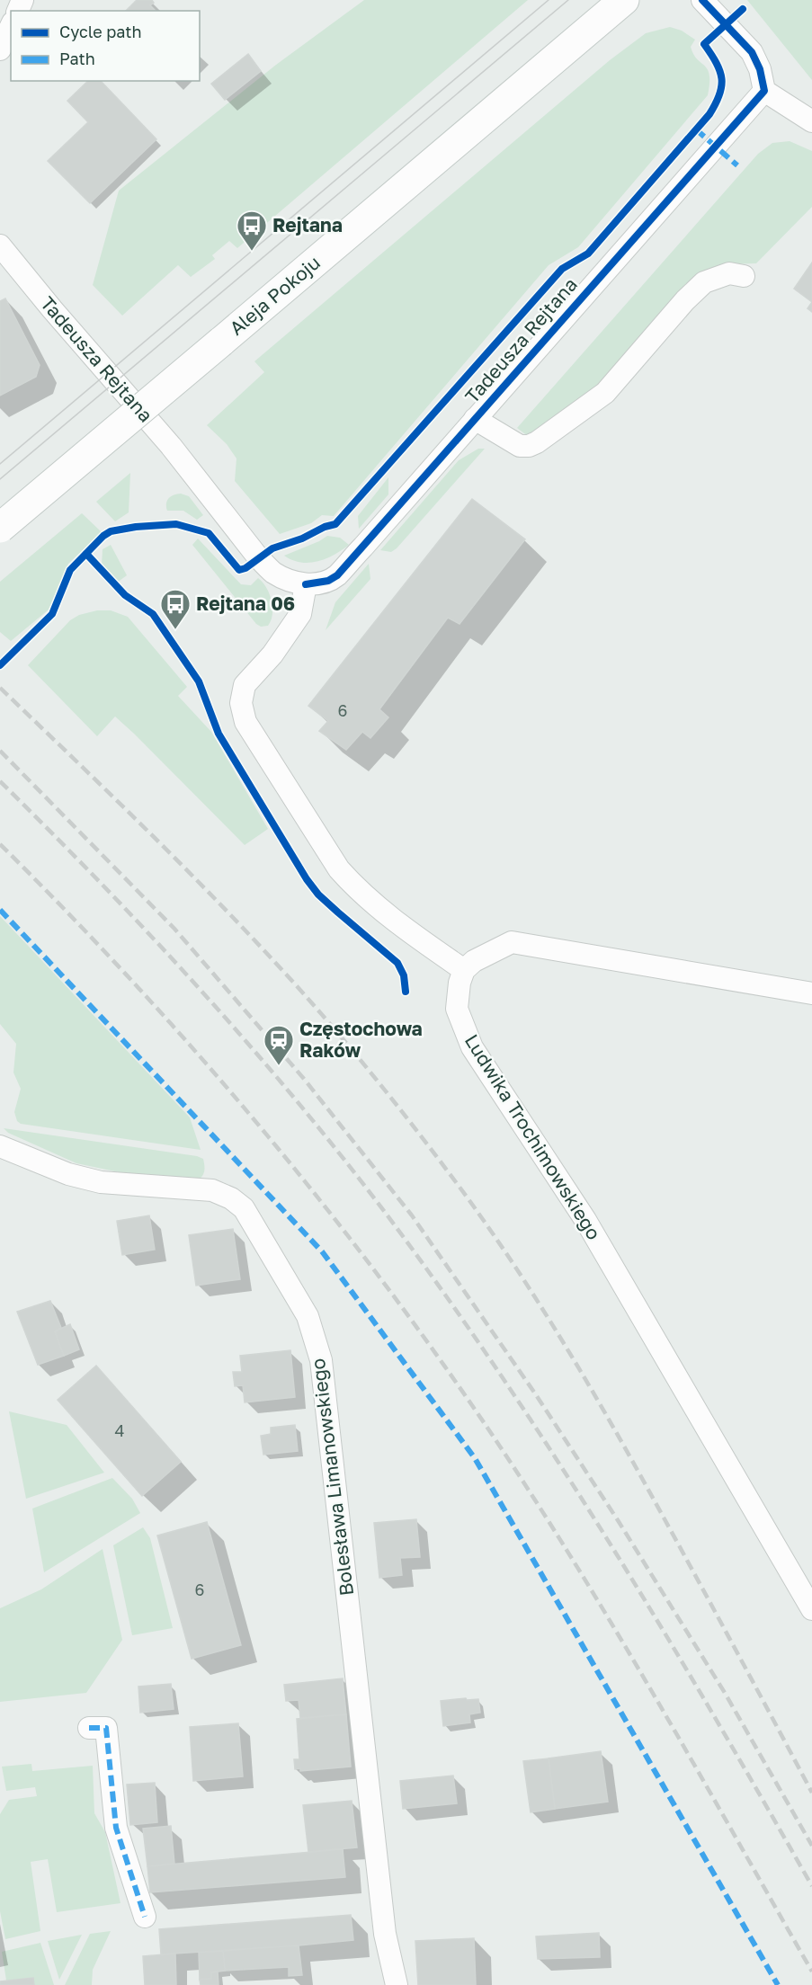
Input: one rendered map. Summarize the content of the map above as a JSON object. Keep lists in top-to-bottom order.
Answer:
{
  "streets": {
    "street": [
      "Aleja Pokoju",
      "Tadeusza Rejtana",
      "Ludwika Trochimowskiego",
      "Bolesława Limanowskiego"
    ]
  },
  "places": {
    "bus stop": ["Rejtana", "Rejtana 06"],
    "station": ["Częstochowa Raków"]
  },
  "house_numbers": ["6", "4", "6"],
  "legend": ["Cycle path", "Path"]
}
